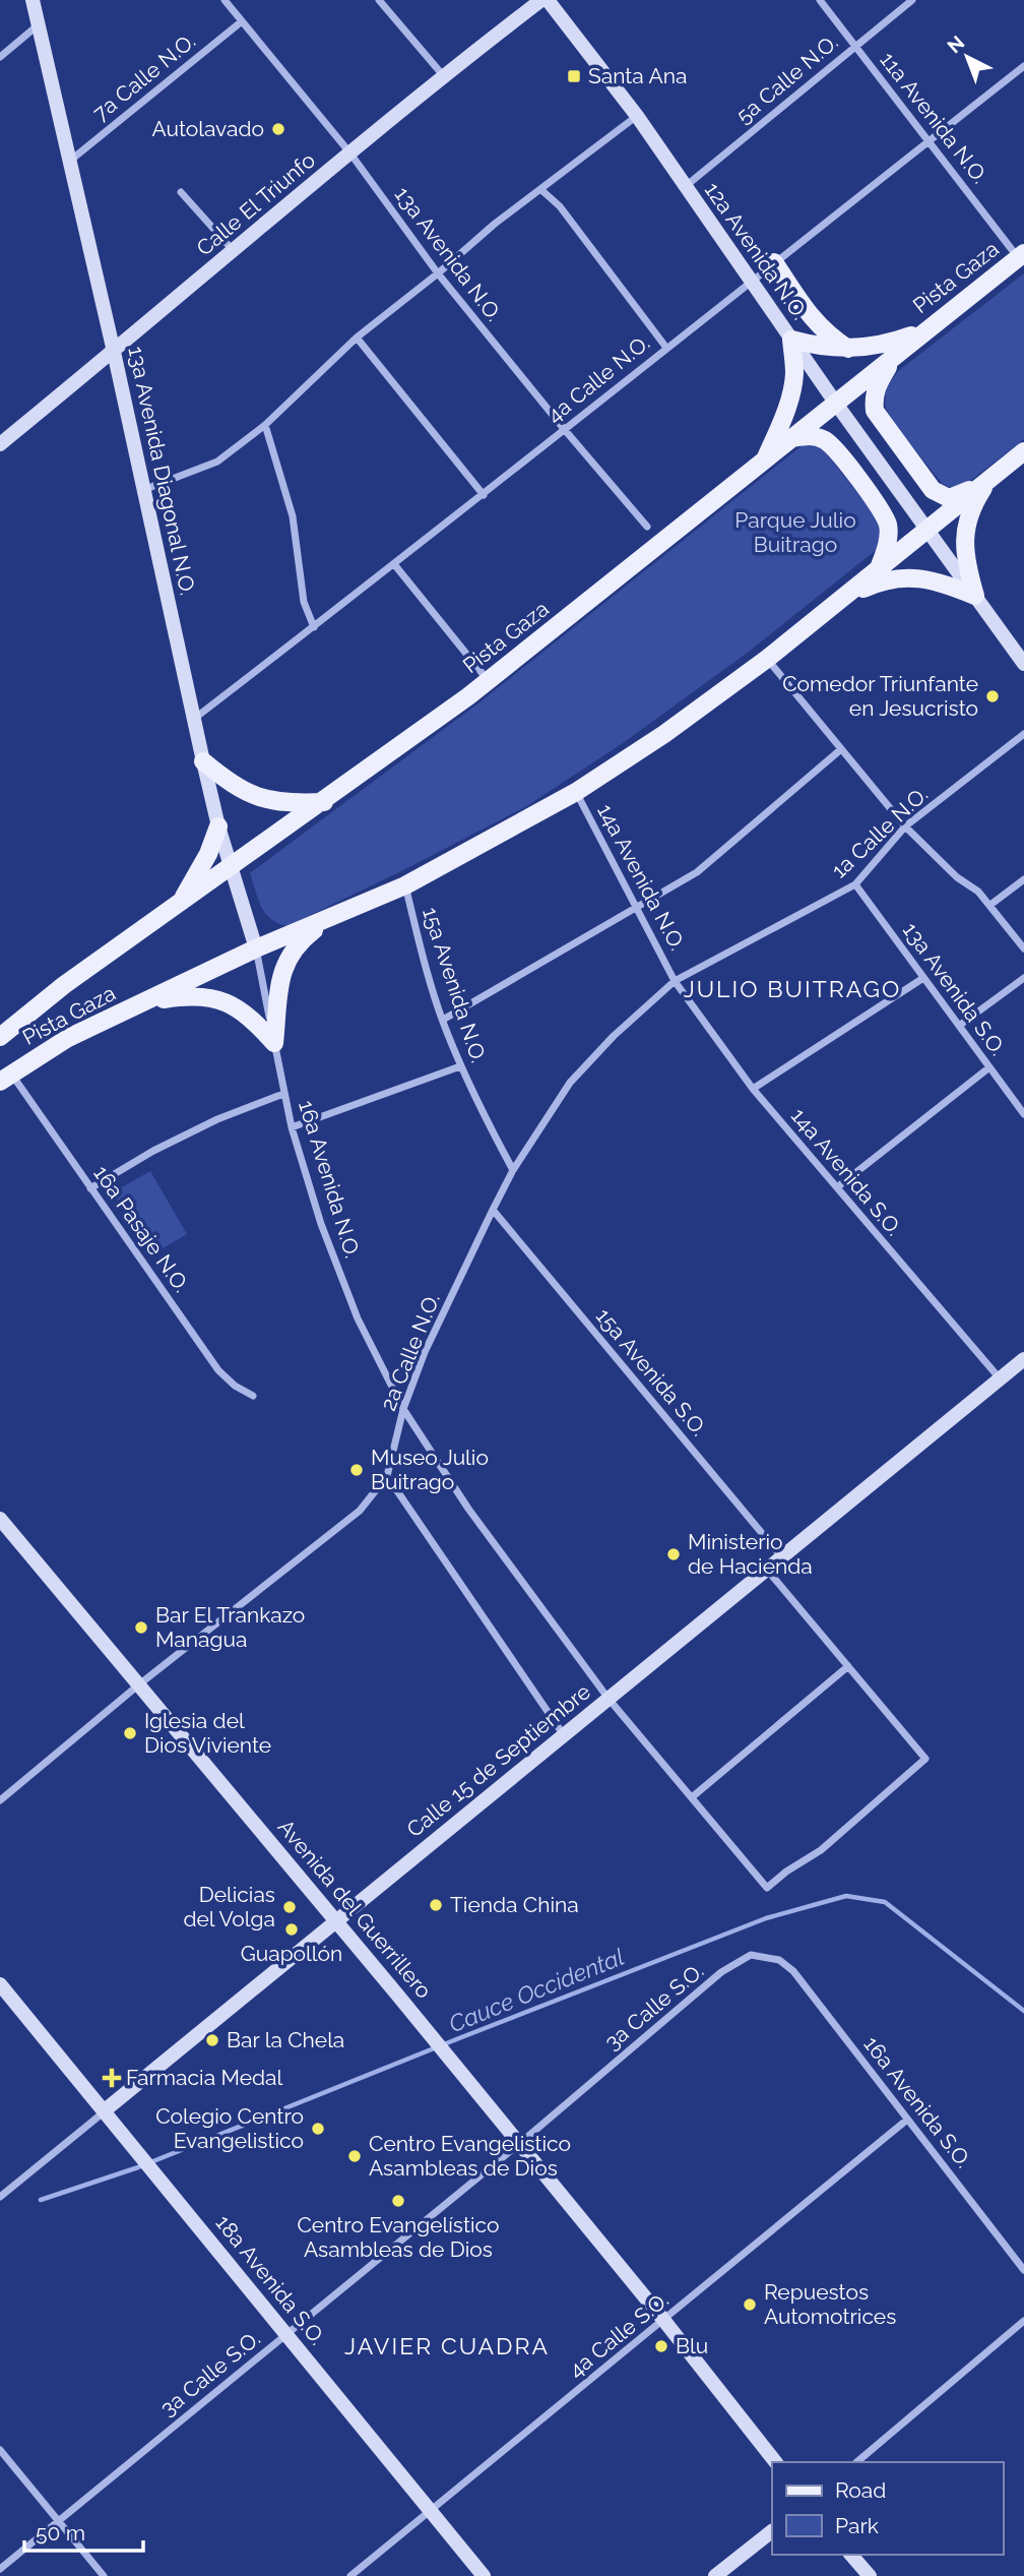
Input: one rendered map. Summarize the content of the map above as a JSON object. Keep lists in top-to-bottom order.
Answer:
{
  "streets": {
    "main road": ["Pista Gaza"],
    "street": [
      "7a Calle N.O.",
      "5a Calle N.O.",
      "11a Avenida N.O.",
      "Calle El Triunfo",
      "12a Avenida N.O.",
      "13a Avenida N.O.",
      "4a Calle N.O.",
      "13a Avenida Diagonal N.O.",
      "1a Calle N.O.",
      "14a Avenida N.O.",
      "15a Avenida N.O.",
      "13a Avenida S.O.",
      "14a Avenida S.O.",
      "16a Avenida N.O.",
      "16a Pasaje N.O.",
      "2a Calle N.O.",
      "15a Avenida S.O.",
      "Calle 15 de Septiembre",
      "Avenida del Guerrillero",
      "3a Calle S.O.",
      "16a Avenida S.O.",
      "18a Avenida S.O.",
      "4a Calle S.O."
    ]
  },
  "crossings": [
    ["7a Calle N.O.", "13a Avenida N.O."],
    ["7a Calle N.O.", "13a Avenida Diagonal N.O."],
    ["5a Calle N.O.", "11a Avenida N.O."],
    ["5a Calle N.O.", "12a Avenida N.O."],
    ["11a Avenida N.O.", "Pista Gaza"],
    ["11a Avenida N.O.", "4a Calle N.O."],
    ["Calle El Triunfo", "13a Avenida N.O."],
    ["Calle El Triunfo", "13a Avenida Diagonal N.O."],
    ["12a Avenida N.O.", "Pista Gaza"],
    ["12a Avenida N.O.", "4a Calle N.O."],
    ["13a Avenida N.O.", "4a Calle N.O."],
    ["Pista Gaza", "13a Avenida Diagonal N.O."],
    ["Pista Gaza", "14a Avenida N.O."],
    ["Pista Gaza", "15a Avenida N.O."],
    ["Pista Gaza", "16a Avenida N.O."],
    ["Pista Gaza", "16a Pasaje N.O."],
    ["4a Calle N.O.", "13a Avenida Diagonal N.O."],
    ["13a Avenida Diagonal N.O.", "16a Avenida N.O."],
    ["1a Calle N.O.", "14a Avenida N.O."],
    ["1a Calle N.O.", "13a Avenida S.O."],
    ["1a Calle N.O.", "14a Avenida S.O."],
    ["1a Calle N.O.", "2a Calle N.O."],
    ["14a Avenida N.O.", "14a Avenida S.O."],
    ["14a Avenida N.O.", "2a Calle N.O."],
    ["15a Avenida N.O.", "2a Calle N.O."],
    ["14a Avenida S.O.", "2a Calle N.O."],
    ["14a Avenida S.O.", "Calle 15 de Septiembre"],
    ["16a Avenida N.O.", "2a Calle N.O."],
    ["16a Avenida N.O.", "Calle 15 de Septiembre"],
    ["2a Calle N.O.", "15a Avenida S.O."],
    ["2a Calle N.O.", "Avenida del Guerrillero"],
    ["15a Avenida S.O.", "Calle 15 de Septiembre"],
    ["Calle 15 de Septiembre", "Avenida del Guerrillero"],
    ["Calle 15 de Septiembre", "18a Avenida S.O."],
    ["Avenida del Guerrillero", "3a Calle S.O."],
    ["Avenida del Guerrillero", "4a Calle S.O."],
    ["3a Calle S.O.", "16a Avenida S.O."],
    ["3a Calle S.O.", "18a Avenida S.O."],
    ["16a Avenida S.O.", "4a Calle S.O."],
    ["18a Avenida S.O.", "4a Calle S.O."]
  ],
  "districts": ["JULIO BUITRAGO", "JAVIER CUADRA"],
  "water": ["Cauce Occidental"],
  "parks": ["Parque Julio Buitrago"],
  "places": {
    "transit": ["Santa Ana"],
    "other": [
      "Autolavado",
      "Comedor Triunfante en Jesucristo",
      "Museo Julio Buitrago",
      "Ministerio de Hacienda",
      "Bar El Trankazo Managua",
      "Iglesia del Dios Viviente",
      "Tienda China",
      "Delicias del Volga",
      "Guapollón",
      "Bar la Chela",
      "Colegio Centro Evangelistico",
      "Centro Evangelistico Asambleas de Dios",
      "Centro Evangelístico Asambleas de Dios",
      "Repuestos Automotrices",
      "Blu"
    ],
    "health": ["Farmacia Medal"]
  },
  "legend": ["Road", "Park"],
  "scale_bar": "50 m",
  "north": "top left"
}
